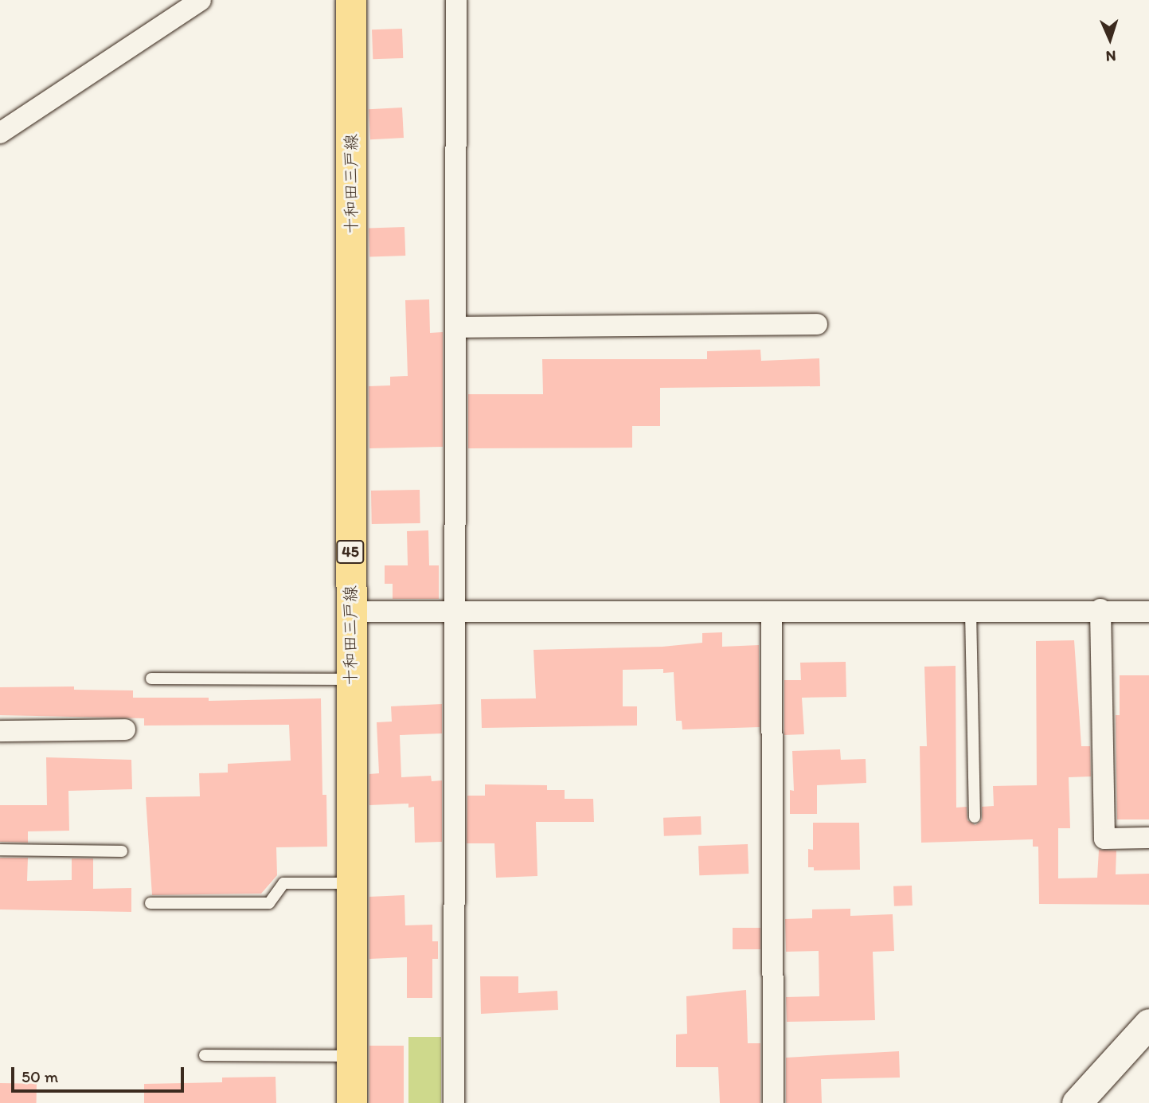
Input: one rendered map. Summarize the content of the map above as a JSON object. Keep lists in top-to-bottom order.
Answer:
{
  "streets": {
    "main road": ["十和田三戸線", "45"]
  },
  "scale_bar": "50 m",
  "north": "bottom"
}
